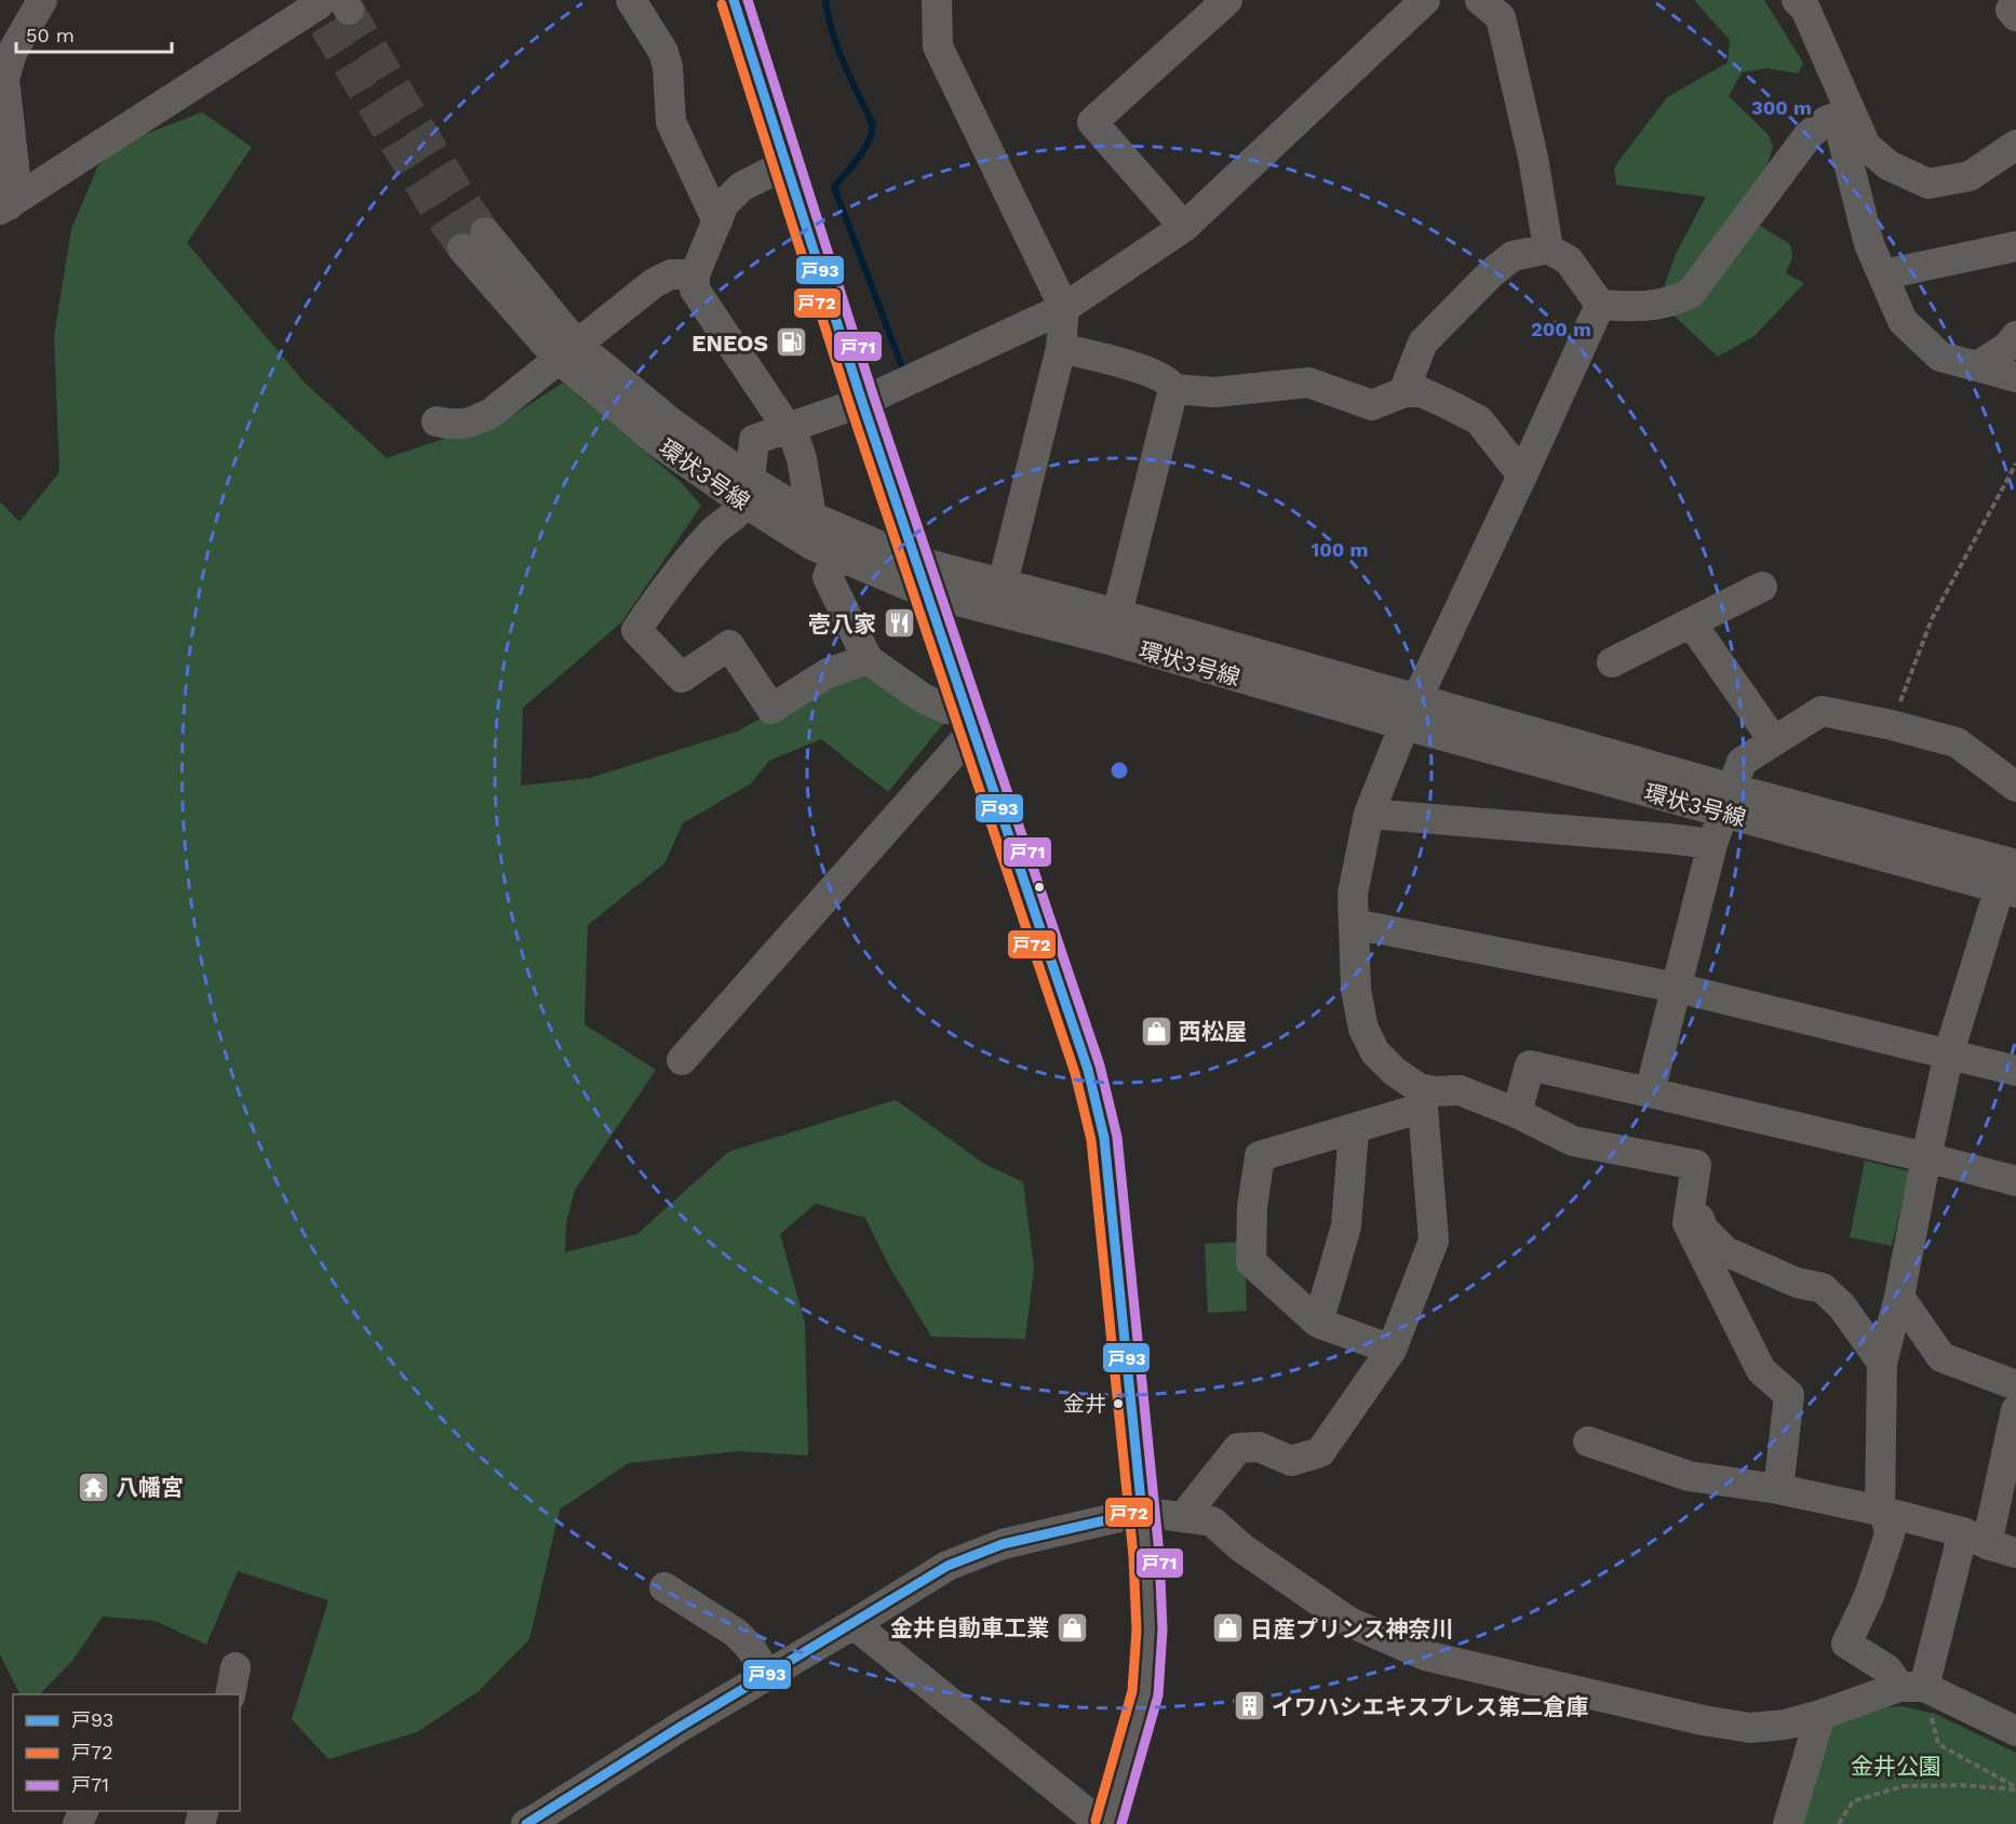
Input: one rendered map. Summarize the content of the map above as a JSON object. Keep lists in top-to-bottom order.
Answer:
{
  "streets": {
    "street": ["環状3号線"]
  },
  "parks": ["金井公園"],
  "places": {
    "fuel station": ["ENEOS"],
    "restaurant": ["壱八家"],
    "shop": ["西松屋", "金井自動車工業", "日産プリンス神奈川"],
    "other": ["金井"],
    "temple": ["八幡宮"],
    "building": ["イワハシエキスプレス第二倉庫"]
  },
  "lines": ["transit line 戸93", "transit line 戸71", "transit line 戸72"],
  "legend": ["戸93", "戸72", "戸71"],
  "scale_bar": "50 m",
  "rings": ["300 m", "200 m", "100 m"]
}
